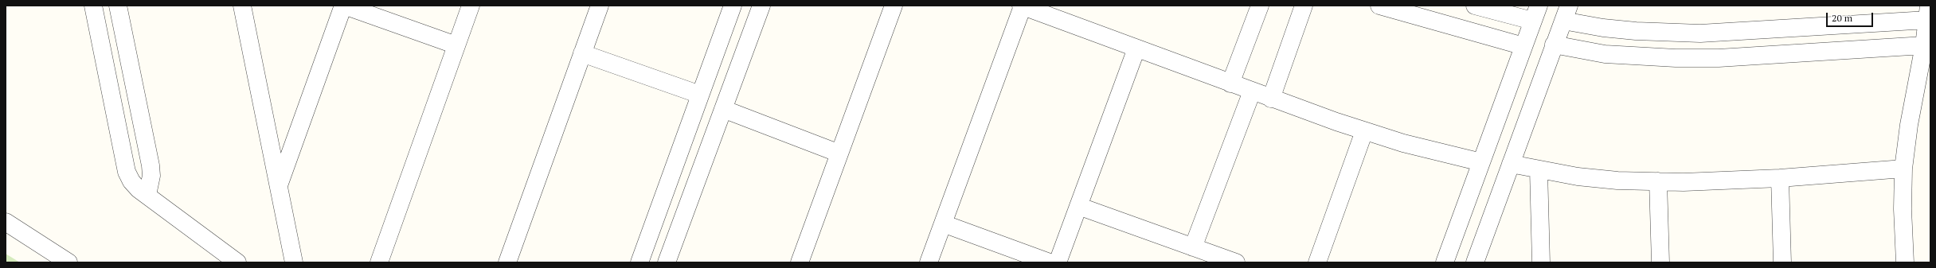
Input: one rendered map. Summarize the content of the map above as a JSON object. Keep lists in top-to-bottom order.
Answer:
{
  "scale_bar": "20 m"
}
